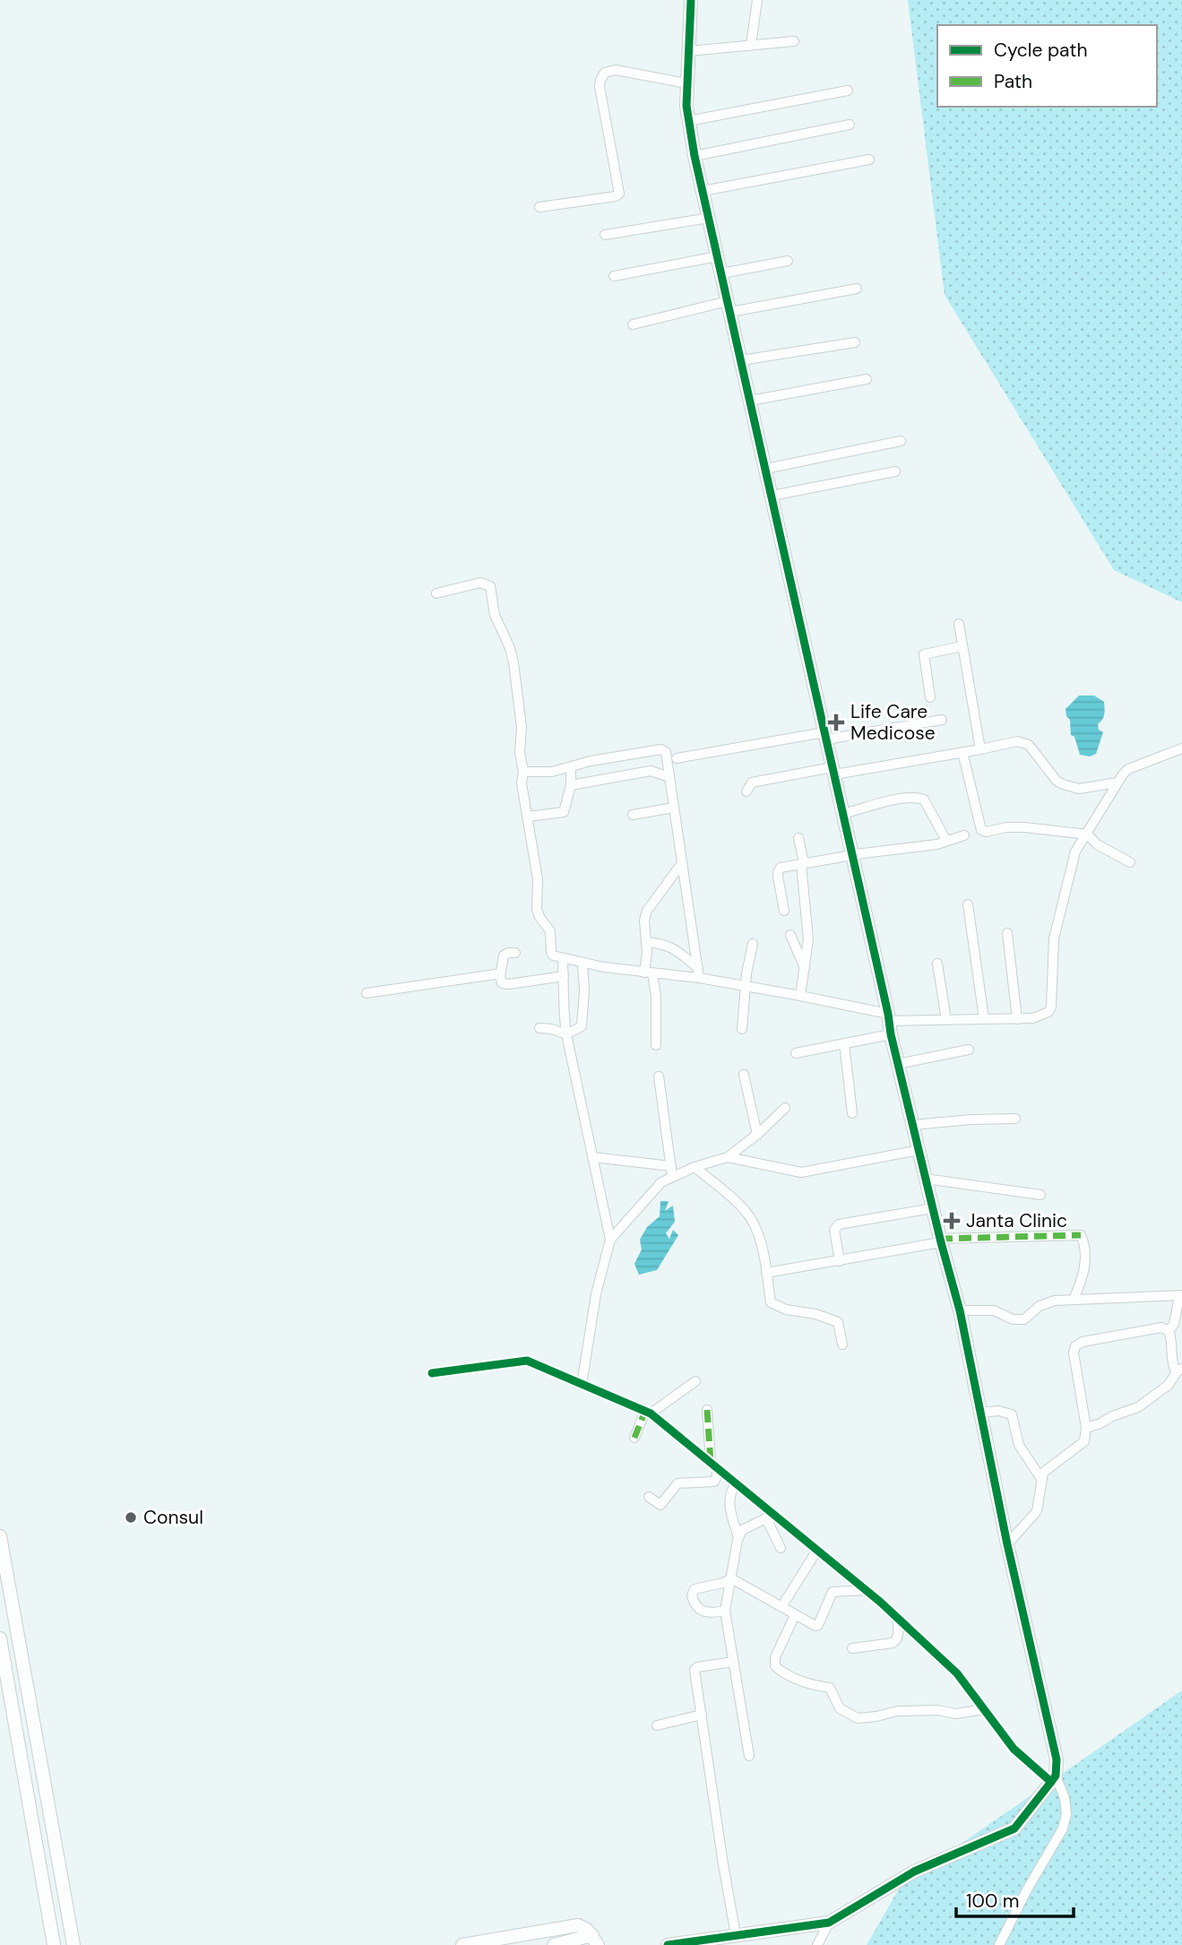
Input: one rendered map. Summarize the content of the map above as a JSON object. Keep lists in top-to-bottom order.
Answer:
{
  "places": {
    "health": ["Life Care Medicose", "Janta Clinic"],
    "other": ["Consul"]
  },
  "legend": ["Cycle path", "Path"],
  "scale_bar": "100 m"
}
